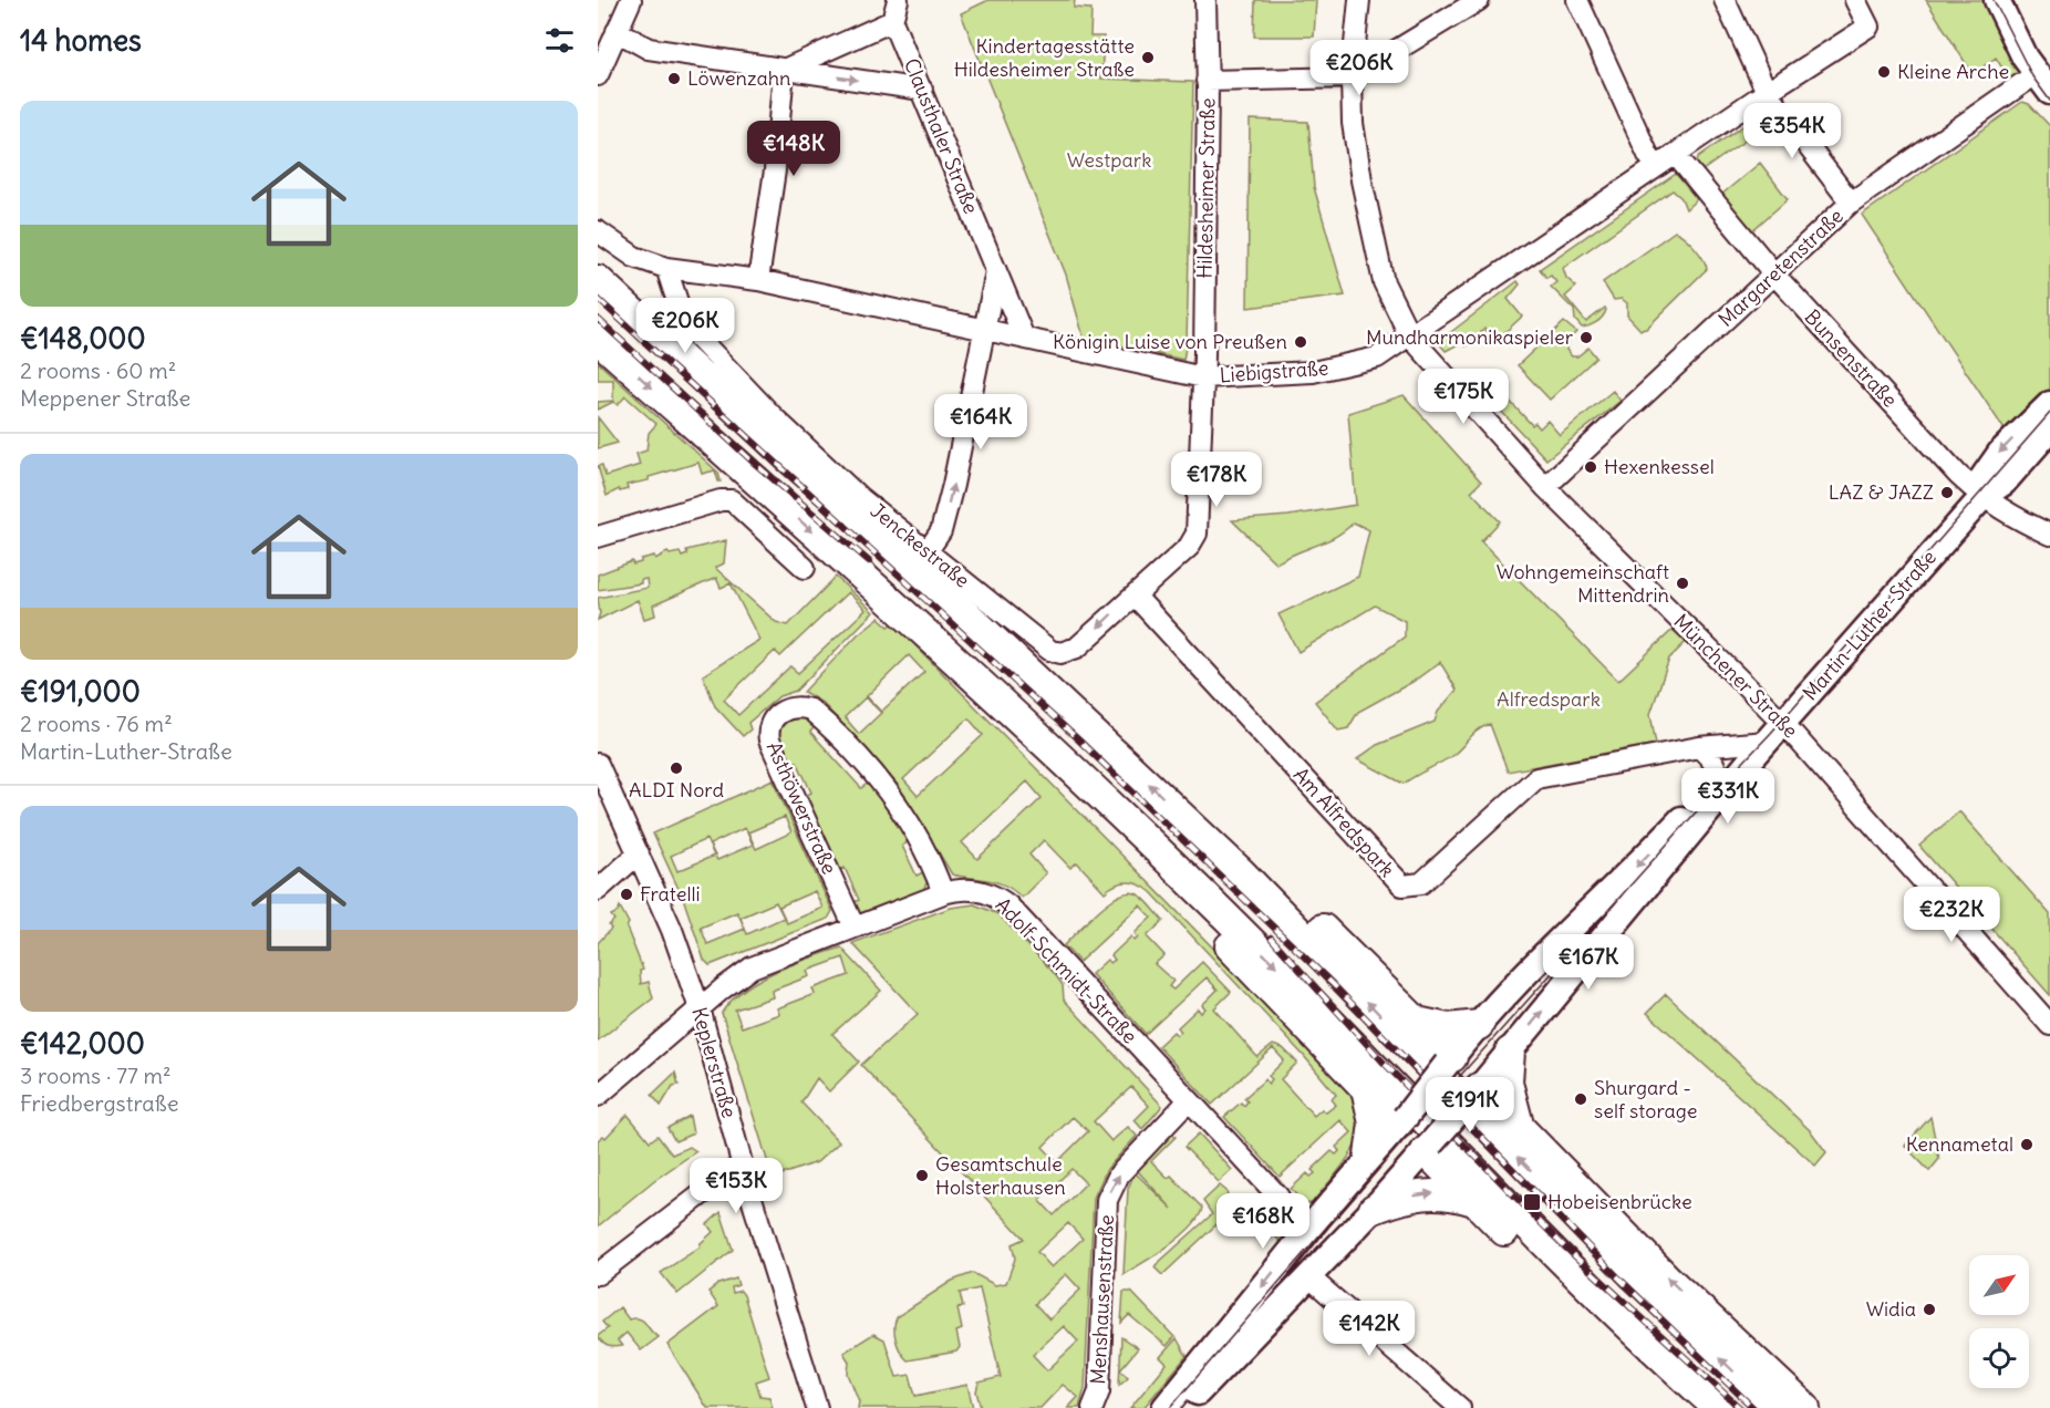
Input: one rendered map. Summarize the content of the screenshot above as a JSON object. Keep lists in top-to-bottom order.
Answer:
{
  "streets": {
    "main road": ["Martin-Luther-Straße"],
    "street": [
      "Clausthaler Straße",
      "Hildesheimer Straße",
      "Margaretenstraße",
      "Bunsenstraße",
      "Liebigstraße",
      "Jenckestraße",
      "Münchener Straße",
      "Asthöwerstraße",
      "Am Alfredspark",
      "Adolf-Schmidt-Straße",
      "Keplerstraße",
      "Menshausenstraße"
    ]
  },
  "crossings": [
    ["Clausthaler Straße", "Liebigstraße"],
    ["Hildesheimer Straße", "Liebigstraße"],
    ["Margaretenstraße", "Bunsenstraße"],
    ["Margaretenstraße", "Münchener Straße"],
    ["Bunsenstraße", "Liebigstraße"],
    ["Bunsenstraße", "Martin-Luther-Straße"],
    ["Liebigstraße", "Jenckestraße"],
    ["Liebigstraße", "Münchener Straße"],
    ["Jenckestraße", "Am Alfredspark"],
    ["Martin-Luther-Straße", "Münchener Straße"],
    ["Martin-Luther-Straße", "Am Alfredspark"],
    ["Asthöwerstraße", "Adolf-Schmidt-Straße"],
    ["Adolf-Schmidt-Straße", "Keplerstraße"],
    ["Adolf-Schmidt-Straße", "Menshausenstraße"]
  ],
  "one_way": ["Menshausenstraße"],
  "parks": ["Westpark", "Alfredspark"],
  "places": {
    "other": [
      "Kindertagesstätte Hildesheimer Straße",
      "Kleine Arche",
      "Löwenzahn",
      "Mundharmonikaspieler",
      "Königin Luise von Preußen",
      "Hexenkessel",
      "LAZ & JAZZ",
      "Wohngemeinschaft Mittendrin",
      "ALDI Nord",
      "Fratelli",
      "Shurgard - self storage",
      "Kennametal",
      "Gesamtschule Holsterhausen",
      "Widia"
    ],
    "transit": ["Hobeisenbrücke"]
  },
  "north": "top right",
  "page": {
    "heading": "14 homes",
    "price": [
      "€206K",
      "€354K",
      "€148K",
      "€206K",
      "€175K",
      "€164K",
      "€178K",
      "€331K",
      "€232K",
      "€167K",
      "€191K",
      "€153K",
      "€168K",
      "€142K"
    ],
    "list": [
      {
        "name": "€148,000",
        "note": "2 rooms · 60 m² · Meppener Straße"
      },
      {
        "name": "€191,000",
        "note": "2 rooms · 76 m² · Martin-Luther-Straße"
      },
      {
        "name": "€142,000",
        "note": "3 rooms · 77 m² · Friedbergstraße"
      }
    ]
  }
}
